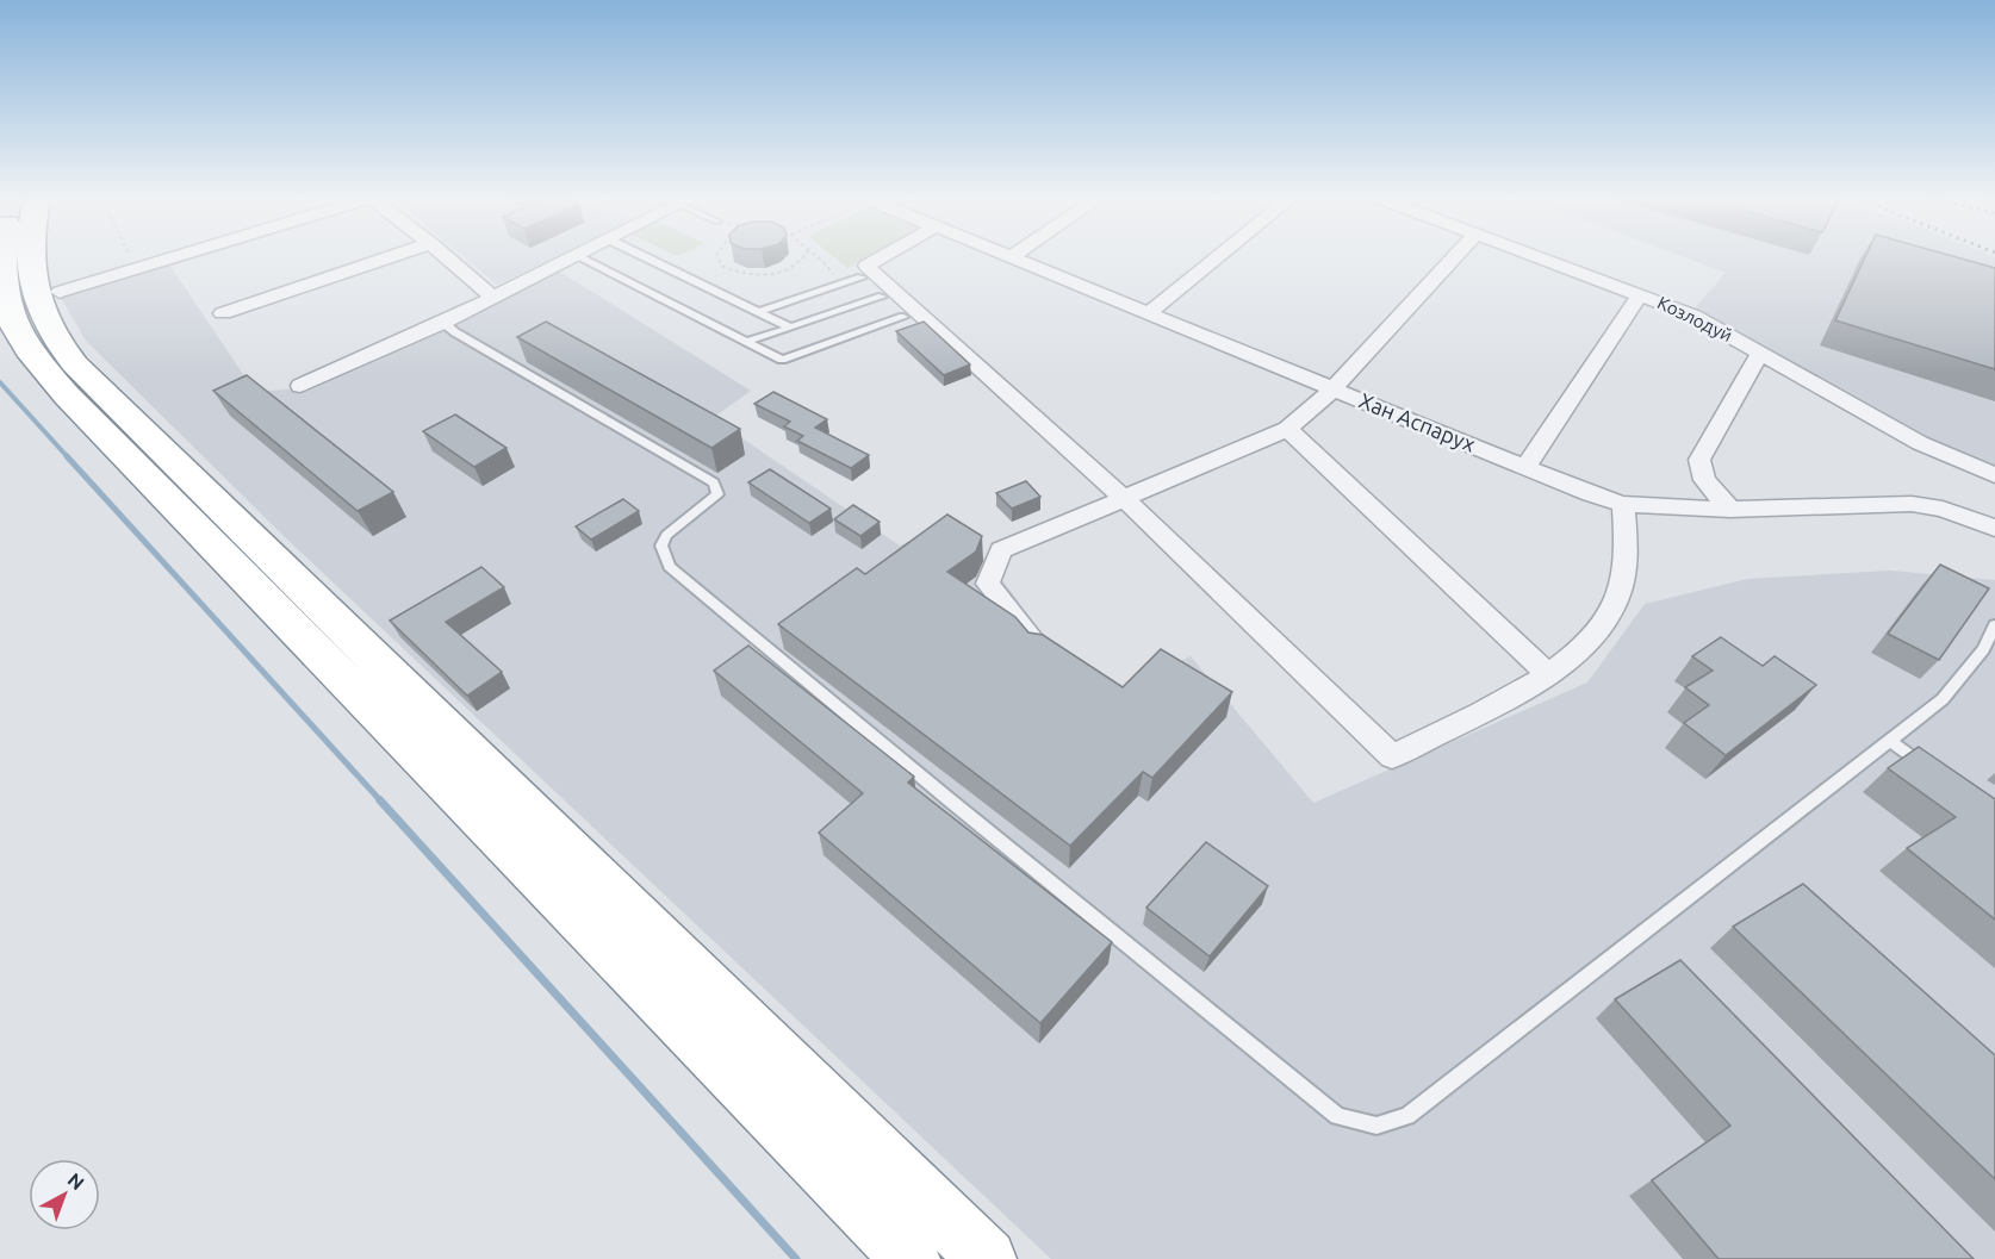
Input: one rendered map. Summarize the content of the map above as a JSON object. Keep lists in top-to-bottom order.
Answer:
{
  "streets": {
    "street": ["Козлодуй", "Хан Аспарух"]
  },
  "north": "top right"
}
